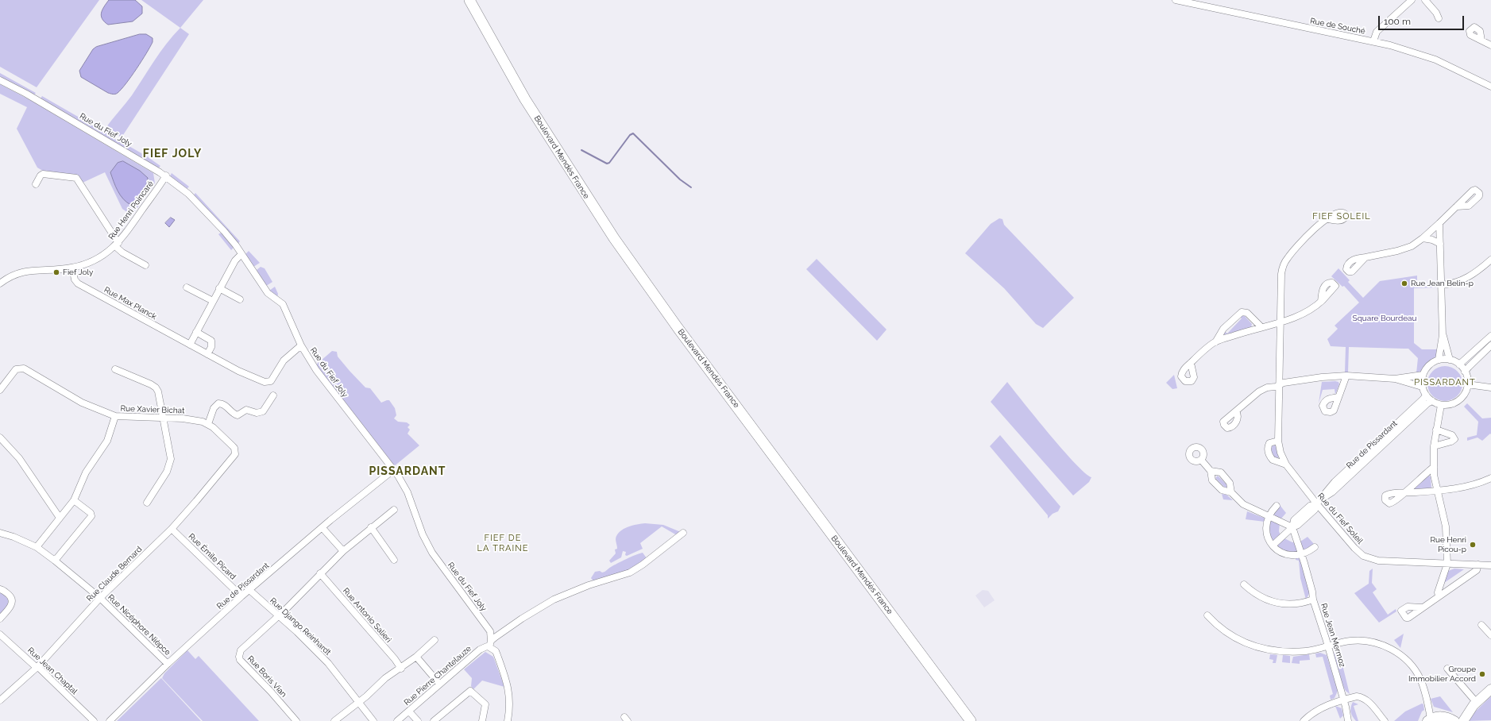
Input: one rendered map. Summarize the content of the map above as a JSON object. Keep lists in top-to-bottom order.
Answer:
{
  "streets": {
    "main road": ["Boulevard Mendès France"],
    "street": [
      "Rue de Souché",
      "Rue du Fief Joly",
      "Rue Henri Poincaré",
      "Rue Max Planck",
      "Rue Xavier Bichat",
      "Rue de Pissardant",
      "Rue du Fief Soleil",
      "Rue Émile Picard",
      "Rue Claude Bernard",
      "Rue Antonio Salieri",
      "Rue Nicéphore Nièpce",
      "Rue Django Reinhardt",
      "Rue Jean Mermoz",
      "Rue Jean Chaptal",
      "Rue Pierre Chantelauze",
      "Rue Boris Vian"
    ]
  },
  "crossings": [
    ["Rue du Fief Joly", "Rue Henri Poincaré"],
    ["Rue du Fief Joly", "Rue Max Planck"],
    ["Rue du Fief Joly", "Rue de Pissardant"],
    ["Rue du Fief Joly", "Rue Pierre Chantelauze"],
    ["Rue Henri Poincaré", "Rue Max Planck"],
    ["Rue Xavier Bichat", "Rue Claude Bernard"],
    ["Rue de Pissardant", "Rue du Fief Soleil"],
    ["Rue de Pissardant", "Rue Émile Picard"],
    ["Rue de Pissardant", "Rue Nicéphore Nièpce"],
    ["Rue de Pissardant", "Rue Django Reinhardt"],
    ["Rue Émile Picard", "Rue Claude Bernard"],
    ["Rue Claude Bernard", "Rue Nicéphore Nièpce"],
    ["Rue Claude Bernard", "Rue Jean Chaptal"],
    ["Rue Django Reinhardt", "Rue Boris Vian"]
  ],
  "districts": [
    "FIEF JOLY",
    "FIEF SOLEIL",
    "PISSARDANT",
    "PISSARDANT",
    "FIEF DE LA TRAINE"
  ],
  "parks": ["Square Bourdeau"],
  "places": [
    "Fief Joly",
    "Rue Jean Belin-p",
    "Rue Henri Picou-p",
    "Groupe Immobilier Accord"
  ],
  "scale_bar": "100 m"
}
